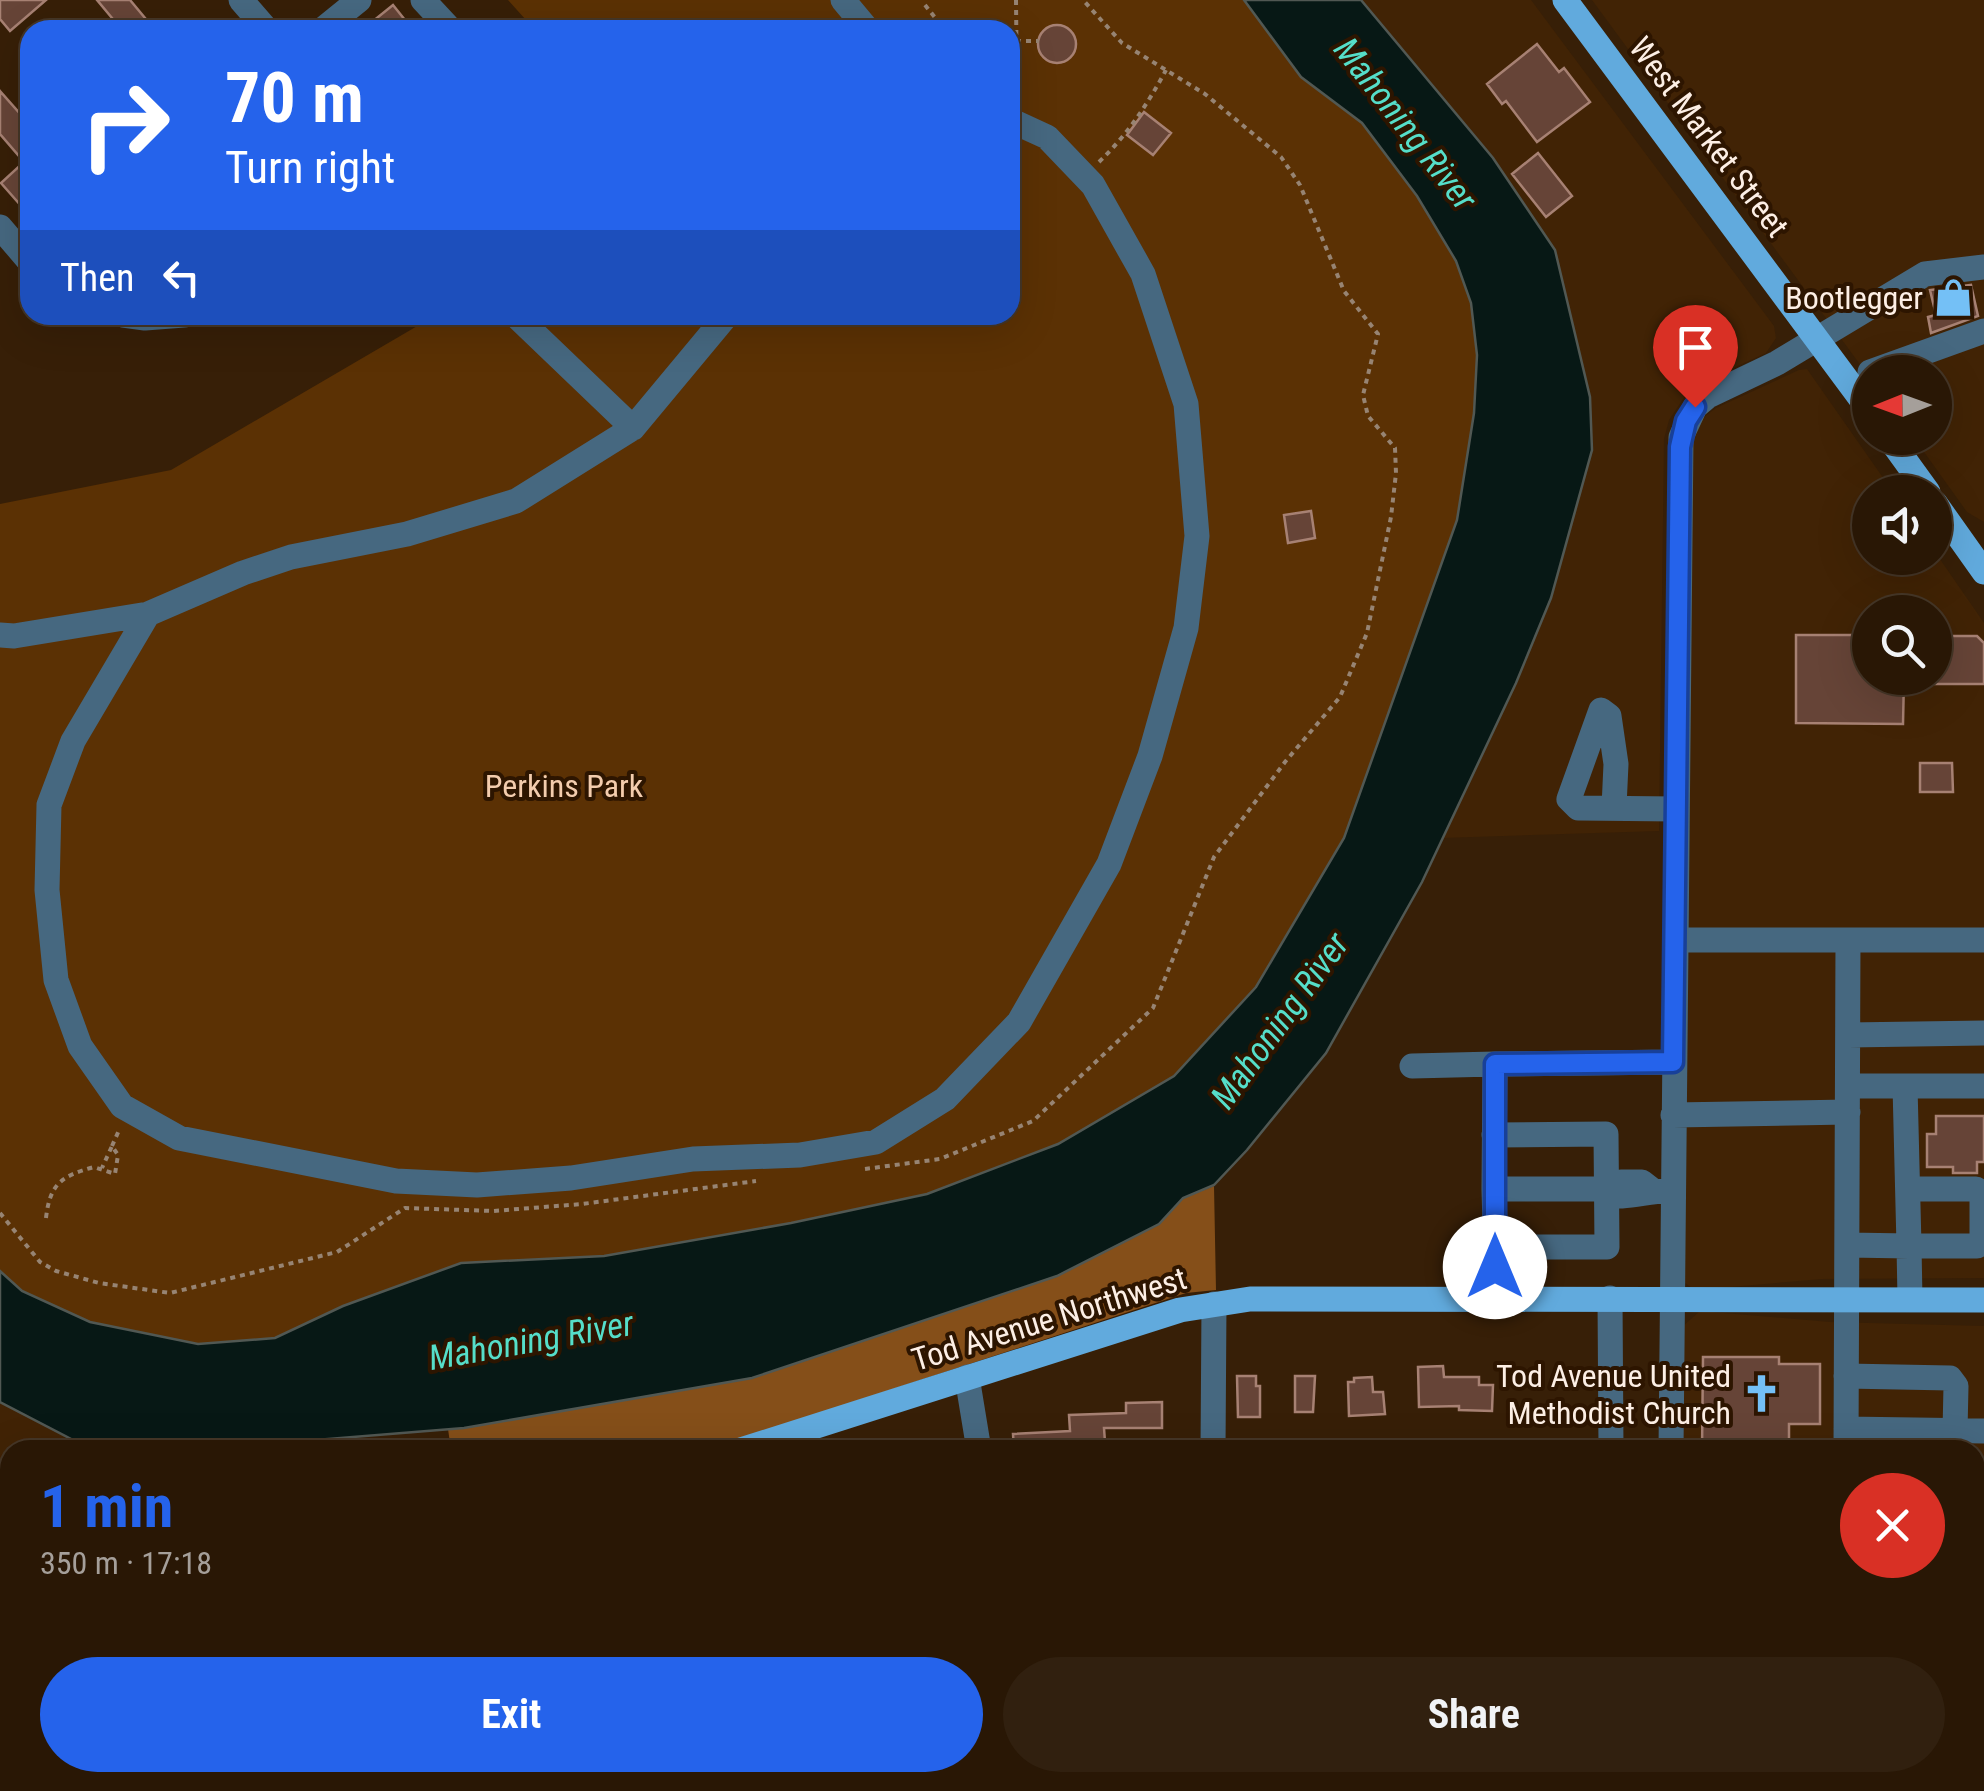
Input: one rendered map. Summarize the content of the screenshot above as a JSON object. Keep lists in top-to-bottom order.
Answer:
{
  "streets": {
    "main road": ["West Market Street", "Tod Avenue Northwest"]
  },
  "water": ["Mahoning River"],
  "parks": ["Perkins Park"],
  "places": {
    "shop": ["Bootlegger"],
    "church": ["Tod Avenue United Methodist Church"]
  },
  "north": "left",
  "page": {
    "turn": ["70 m", "Turn right"],
    "then": "Then",
    "heading": ["1 min", "350 m · 17:18"],
    "buttons": ["Exit", "Share"]
  }
}
